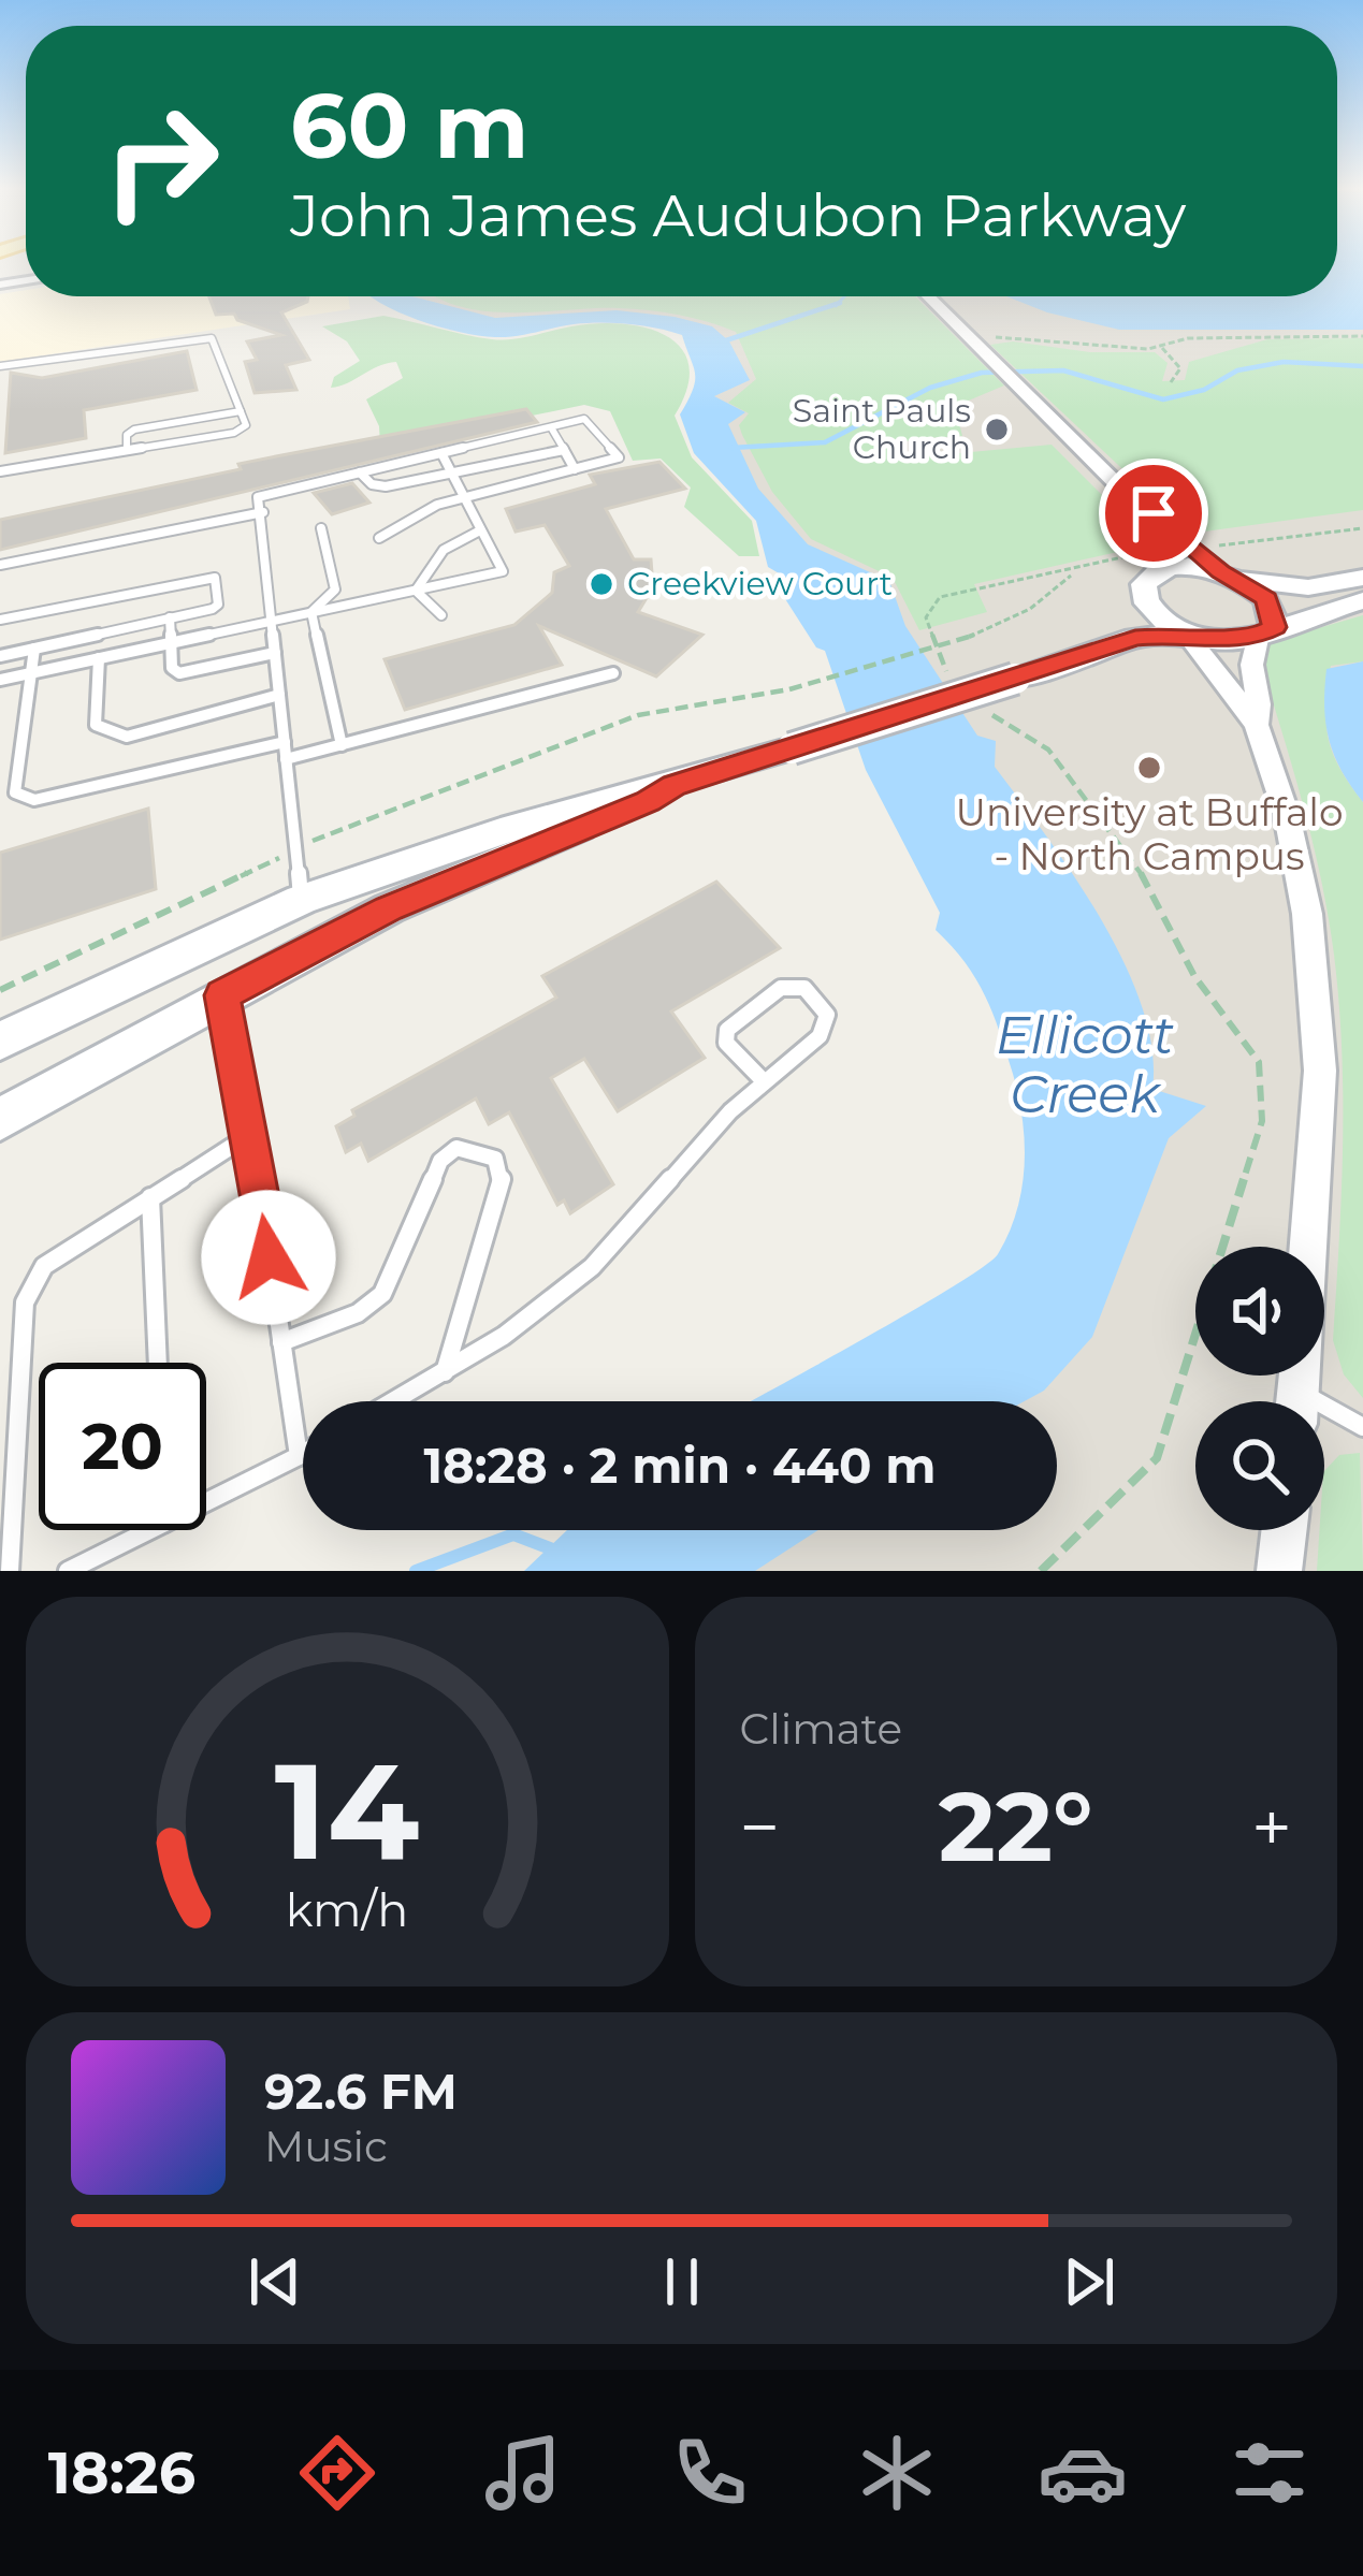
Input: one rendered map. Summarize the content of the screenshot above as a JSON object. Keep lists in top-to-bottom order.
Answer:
{
  "water": ["Ellicott Creek"],
  "places": ["Saint Pauls Church", "Creekview Court", "University at Buffalo - North Campus"],
  "page": {
    "turn": ["60 m", "John James Audubon Parkway"],
    "limit": "20",
    "trip": "18:28 · 2 min · 440 m",
    "tile": "Climate",
    "heat": ["−", "22°", "+"],
    "song": ["92.6 FM", "Music"],
    "tabs": "18:26",
    "gauge": ["14", "km/h"]
  }
}
